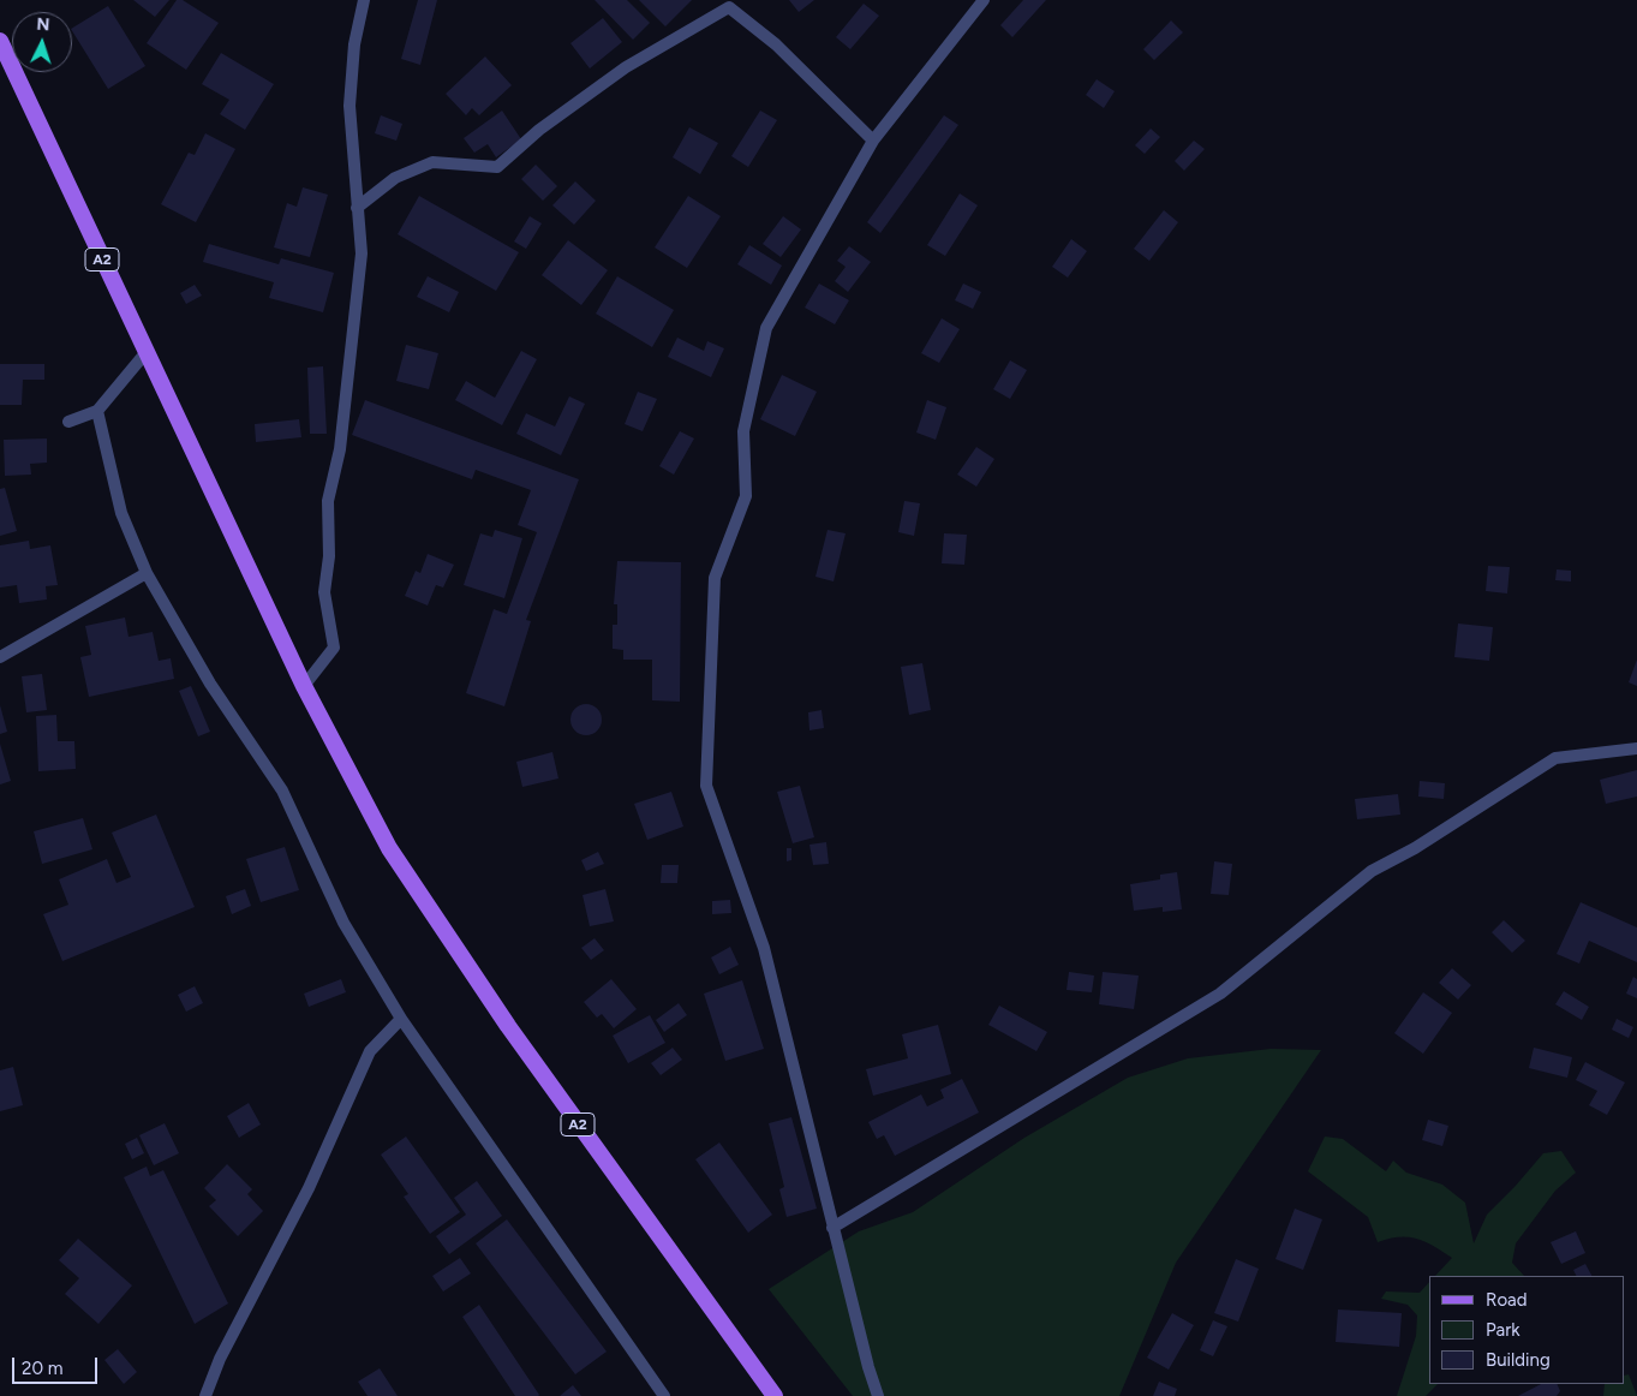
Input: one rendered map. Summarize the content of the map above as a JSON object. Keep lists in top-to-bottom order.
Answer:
{
  "streets": {
    "main road": ["A2"]
  },
  "legend": ["Road", "Park", "Building"],
  "scale_bar": "20 m",
  "north": "top"
}
